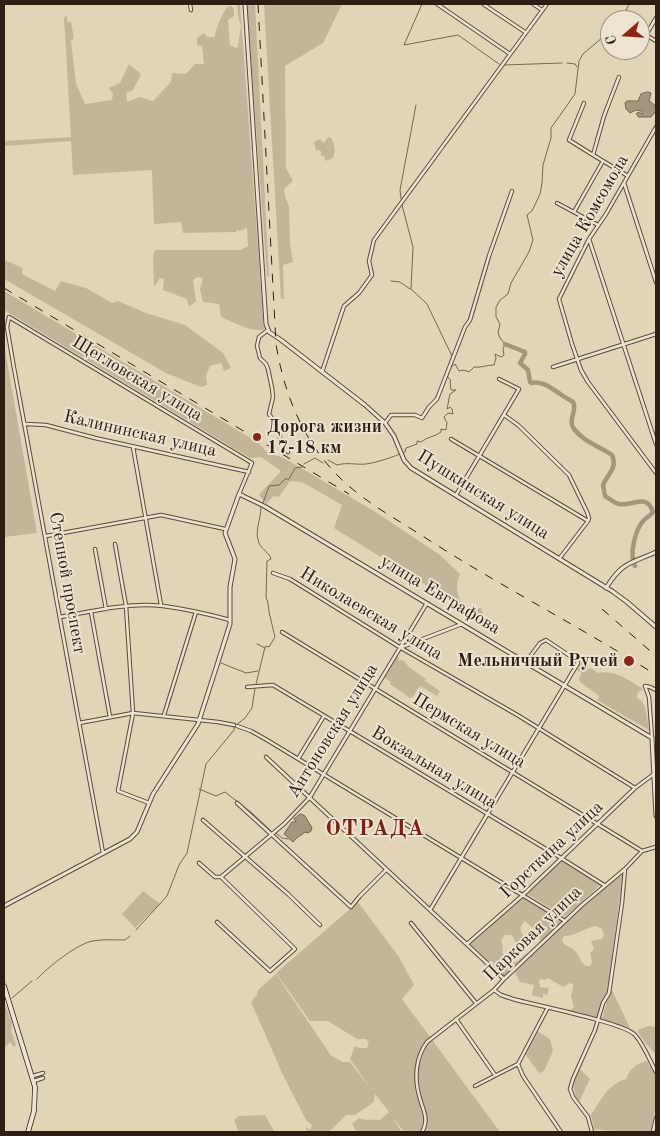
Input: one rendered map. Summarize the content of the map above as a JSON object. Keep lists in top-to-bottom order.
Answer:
{
  "streets": {
    "street": [
      "улица Комсомола",
      "Щегловская улица",
      "Калининская улица",
      "Пушкинская улица",
      "Степной проспект",
      "улица Евграфова",
      "Николаевская улица",
      "Антоновская улица",
      "Пермская улица",
      "Вокзальная улица",
      "Горсткина улица",
      "Парковая улица"
    ]
  },
  "crossings": [
    ["Щегловская улица", "Калининская улица"],
    ["Щегловская улица", "Степной проспект"],
    ["Калининская улица", "Степной проспект"],
    ["улица Евграфова", "Антоновская улица"],
    ["Николаевская улица", "Антоновская улица"],
    ["Николаевская улица", "Горсткина улица"],
    ["Антоновская улица", "Пермская улица"],
    ["Антоновская улица", "Вокзальная улица"],
    ["Пермская улица", "Горсткина улица"],
    ["Пермская улица", "Парковая улица"],
    ["Вокзальная улица", "Горсткина улица"],
    ["Вокзальная улица", "Парковая улица"]
  ],
  "districts": ["ОТРАДА"],
  "places": ["Дорога жизни 17-18 км", "Мельничный Ручей"],
  "north": "left"
}
